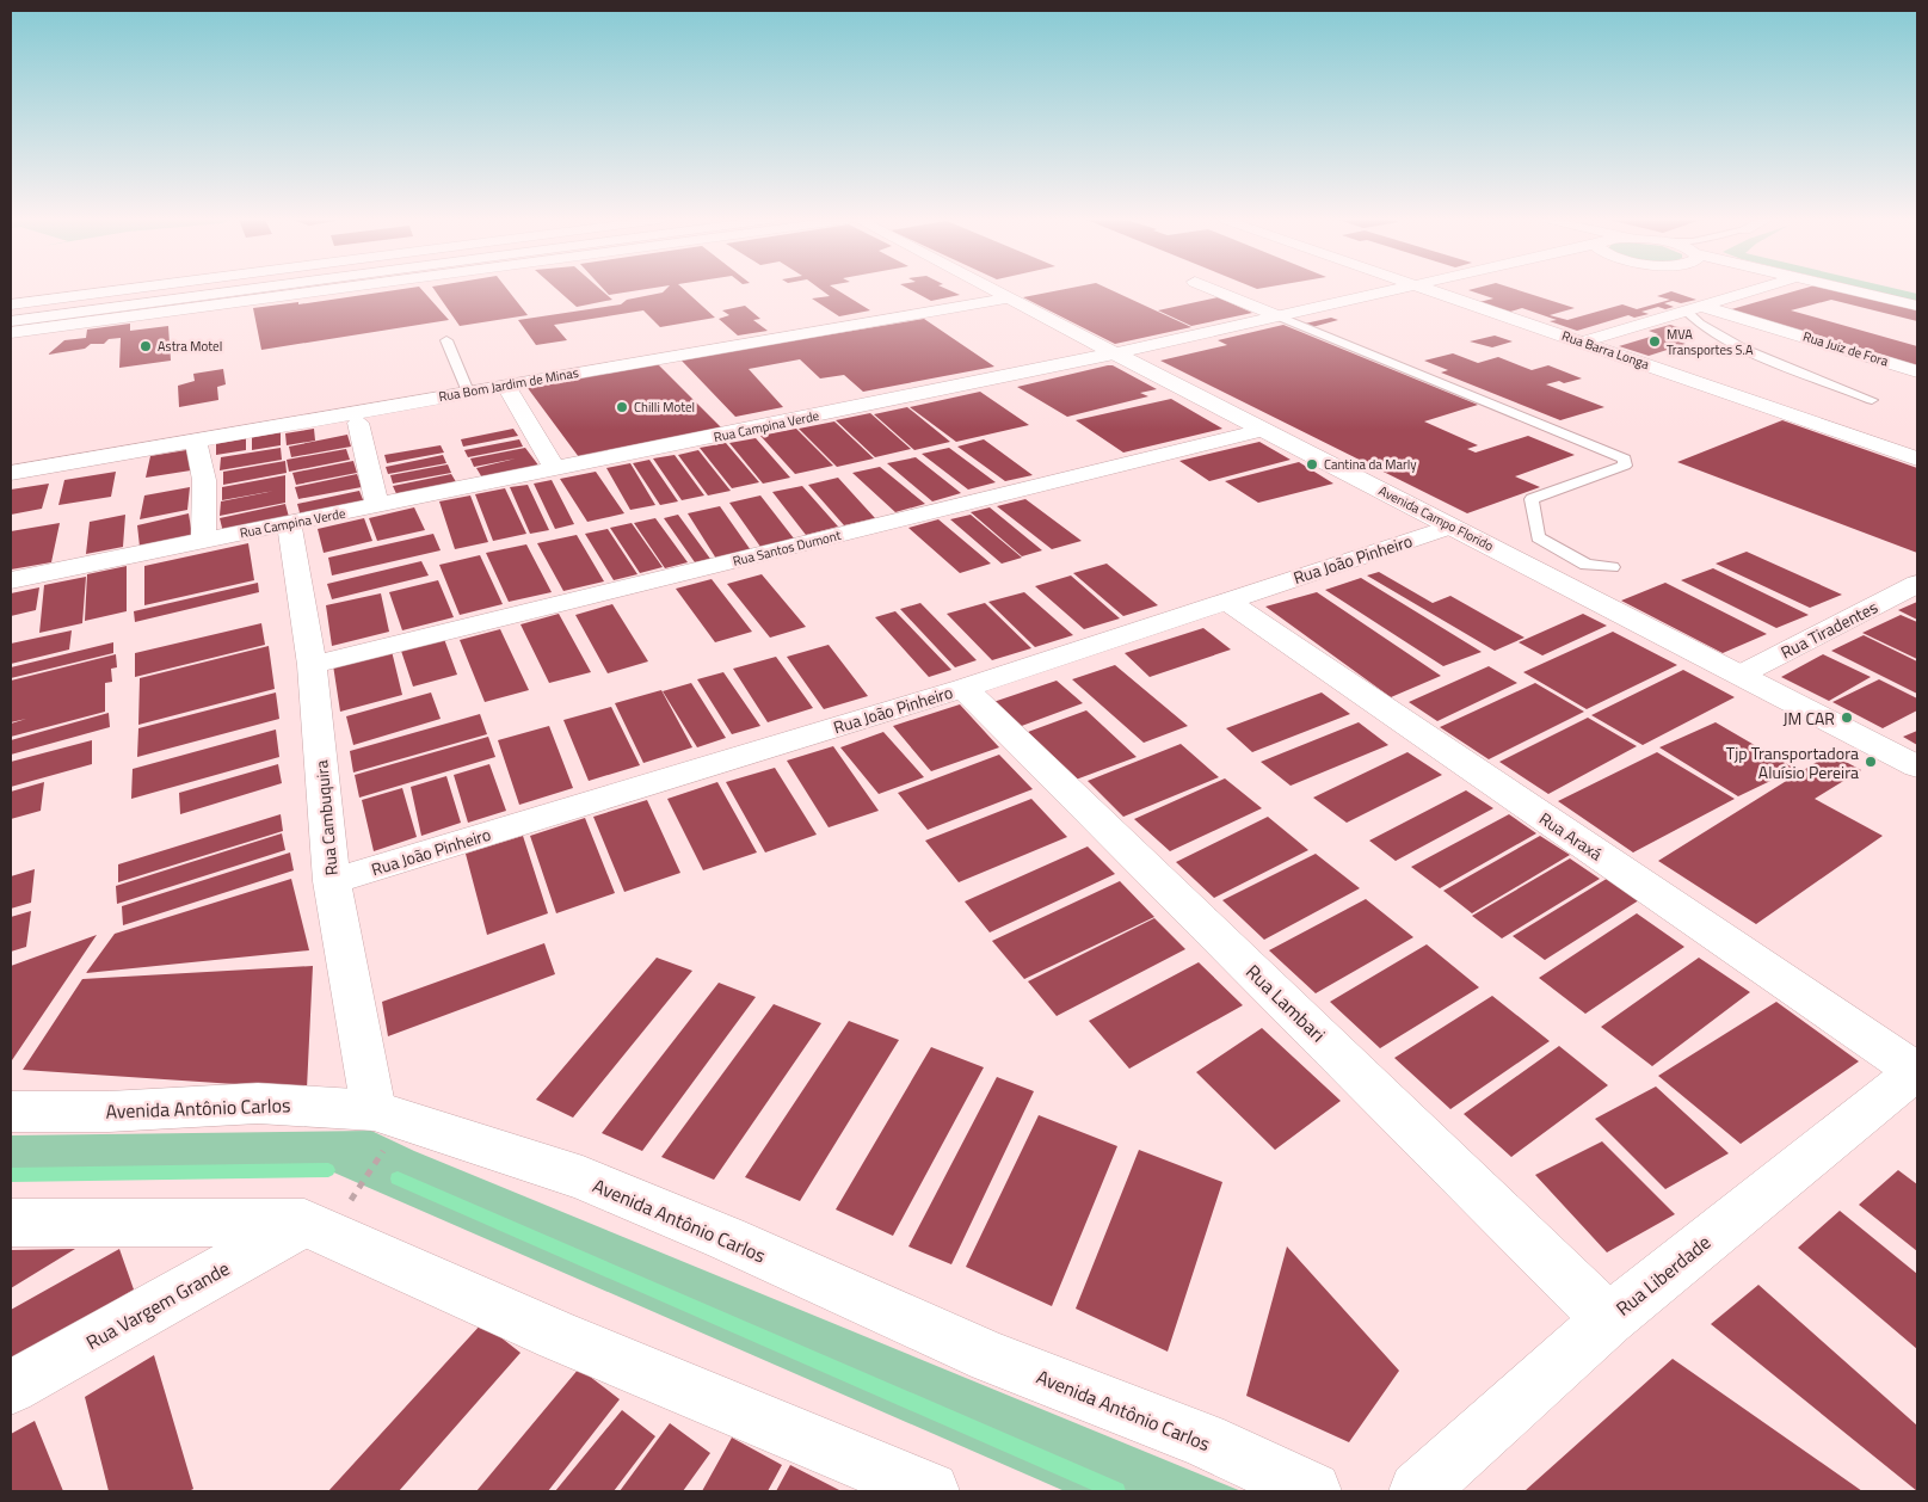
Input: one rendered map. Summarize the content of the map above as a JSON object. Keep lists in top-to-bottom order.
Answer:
{
  "streets": {
    "main road": [
      "Rua Juiz de Fora",
      "Rua Barra Longa",
      "Rua Bom Jardim de Minas",
      "Rua Campina Verde",
      "Avenida Campo Florido",
      "Rua Santos Dumont",
      "Rua João Pinheiro",
      "Rua Tiradentes",
      "Rua Cambuquira",
      "Rua Araxá",
      "Rua Lambari",
      "Avenida Antônio Carlos",
      "Rua Liberdade",
      "Rua Vargem Grande"
    ]
  },
  "crossings": [
    ["Rua Bom Jardim de Minas", "Avenida Campo Florido"],
    ["Rua Campina Verde", "Avenida Campo Florido"],
    ["Rua Campina Verde", "Rua Cambuquira"],
    ["Avenida Campo Florido", "Rua Santos Dumont"],
    ["Avenida Campo Florido", "Rua João Pinheiro"],
    ["Avenida Campo Florido", "Rua Tiradentes"],
    ["Rua Santos Dumont", "Rua Cambuquira"],
    ["Rua João Pinheiro", "Rua Cambuquira"],
    ["Rua João Pinheiro", "Rua Araxá"],
    ["Rua João Pinheiro", "Rua Lambari"],
    ["Rua Cambuquira", "Avenida Antônio Carlos"],
    ["Rua Araxá", "Rua Liberdade"],
    ["Rua Lambari", "Rua Liberdade"]
  ],
  "places": [
    "MVA Transportes S.A",
    "Astra Motel",
    "Chilli Motel",
    "Cantina da Marly",
    "JM CAR",
    "Tjp Transportadora Aluísio Pereira"
  ]
}
